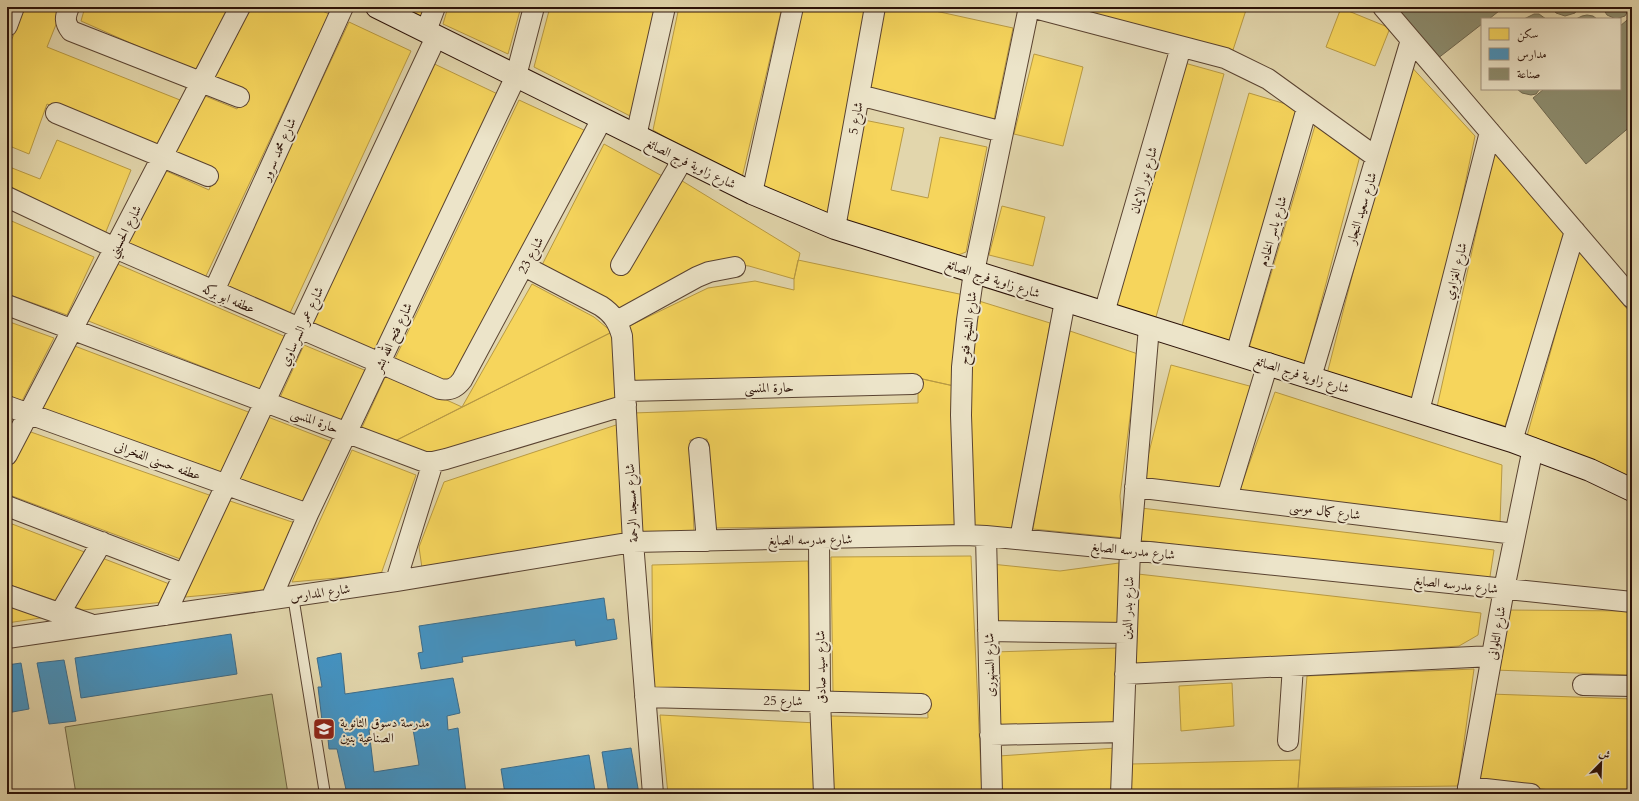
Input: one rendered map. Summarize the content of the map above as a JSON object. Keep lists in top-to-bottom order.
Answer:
{
  "streets": {
    "street": [
      "شارع 5",
      "شارع محمد سرور",
      "شارع زاوية فرج الصائغ",
      "شارع نور الايمان",
      "شارع سعيد النجار",
      "شارع الحسيني",
      "شارع ياسر الخادم",
      "شارع 23",
      "شارع الغزاوي",
      "عطفه ابو بركه",
      "شارع عمر السرساوي",
      "شارع الشيخ فتوح",
      "شارع فتح الله بشر",
      "حارة المنسى",
      "عطفه حسنى الفخرانى",
      "شارع مسجد الرحمة",
      "شارع كمال موسى",
      "شارع مدرسه الصايغ",
      "شارع المدارس",
      "شارع بدر الدين",
      "شارع التلوانى",
      "شارع السنهورى",
      "شارع سيد صادق",
      "شارع 25"
    ]
  },
  "crossings": [
    ["شارع 5", "شارع زاوية فرج الصائغ"],
    ["شارع محمد سرور", "عطفه ابو بركه"],
    ["شارع زاوية فرج الصائغ", "شارع نور الايمان"],
    ["شارع زاوية فرج الصائغ", "شارع سعيد النجار"],
    ["شارع زاوية فرج الصائغ", "شارع ياسر الخادم"],
    ["شارع زاوية فرج الصائغ", "شارع 23"],
    ["شارع زاوية فرج الصائغ", "شارع الغزاوي"],
    ["شارع زاوية فرج الصائغ", "شارع عمر السرساوي"],
    ["شارع زاوية فرج الصائغ", "شارع الشيخ فتوح"],
    ["شارع زاوية فرج الصائغ", "شارع فتح الله بشر"],
    ["شارع زاوية فرج الصائغ", "شارع بدر الدين"],
    ["شارع زاوية فرج الصائغ", "شارع التلوانى"],
    ["شارع الحسيني", "عطفه ابو بركه"],
    ["شارع الحسيني", "حارة المنسى"],
    ["شارع الحسيني", "عطفه حسنى الفخرانى"],
    ["شارع 23", "عطفه ابو بركه"],
    ["عطفه ابو بركه", "شارع عمر السرساوي"],
    ["عطفه ابو بركه", "شارع فتح الله بشر"],
    ["شارع عمر السرساوي", "حارة المنسى"],
    ["شارع عمر السرساوي", "عطفه حسنى الفخرانى"],
    ["شارع عمر السرساوي", "شارع المدارس"],
    ["شارع الشيخ فتوح", "شارع مدرسه الصايغ"],
    ["شارع فتح الله بشر", "حارة المنسى"],
    ["شارع فتح الله بشر", "عطفه حسنى الفخرانى"],
    ["شارع فتح الله بشر", "شارع المدارس"],
    ["حارة المنسى", "شارع مسجد الرحمة"],
    ["شارع مسجد الرحمة", "شارع مدرسه الصايغ"],
    ["شارع مسجد الرحمة", "شارع المدارس"],
    ["شارع مسجد الرحمة", "شارع 25"],
    ["شارع كمال موسى", "شارع بدر الدين"],
    ["شارع كمال موسى", "شارع التلوانى"],
    ["شارع مدرسه الصايغ", "شارع المدارس"],
    ["شارع مدرسه الصايغ", "شارع بدر الدين"],
    ["شارع مدرسه الصايغ", "شارع التلوانى"],
    ["شارع مدرسه الصايغ", "شارع السنهورى"],
    ["شارع مدرسه الصايغ", "شارع سيد صادق"],
    ["شارع سيد صادق", "شارع 25"]
  ],
  "places": {
    "school or university": ["مدرسة دسوق الثانوية الصناعية بنين"]
  },
  "legend": ["سكن", "مدارس", "صناعة"],
  "north": "top right"
}
